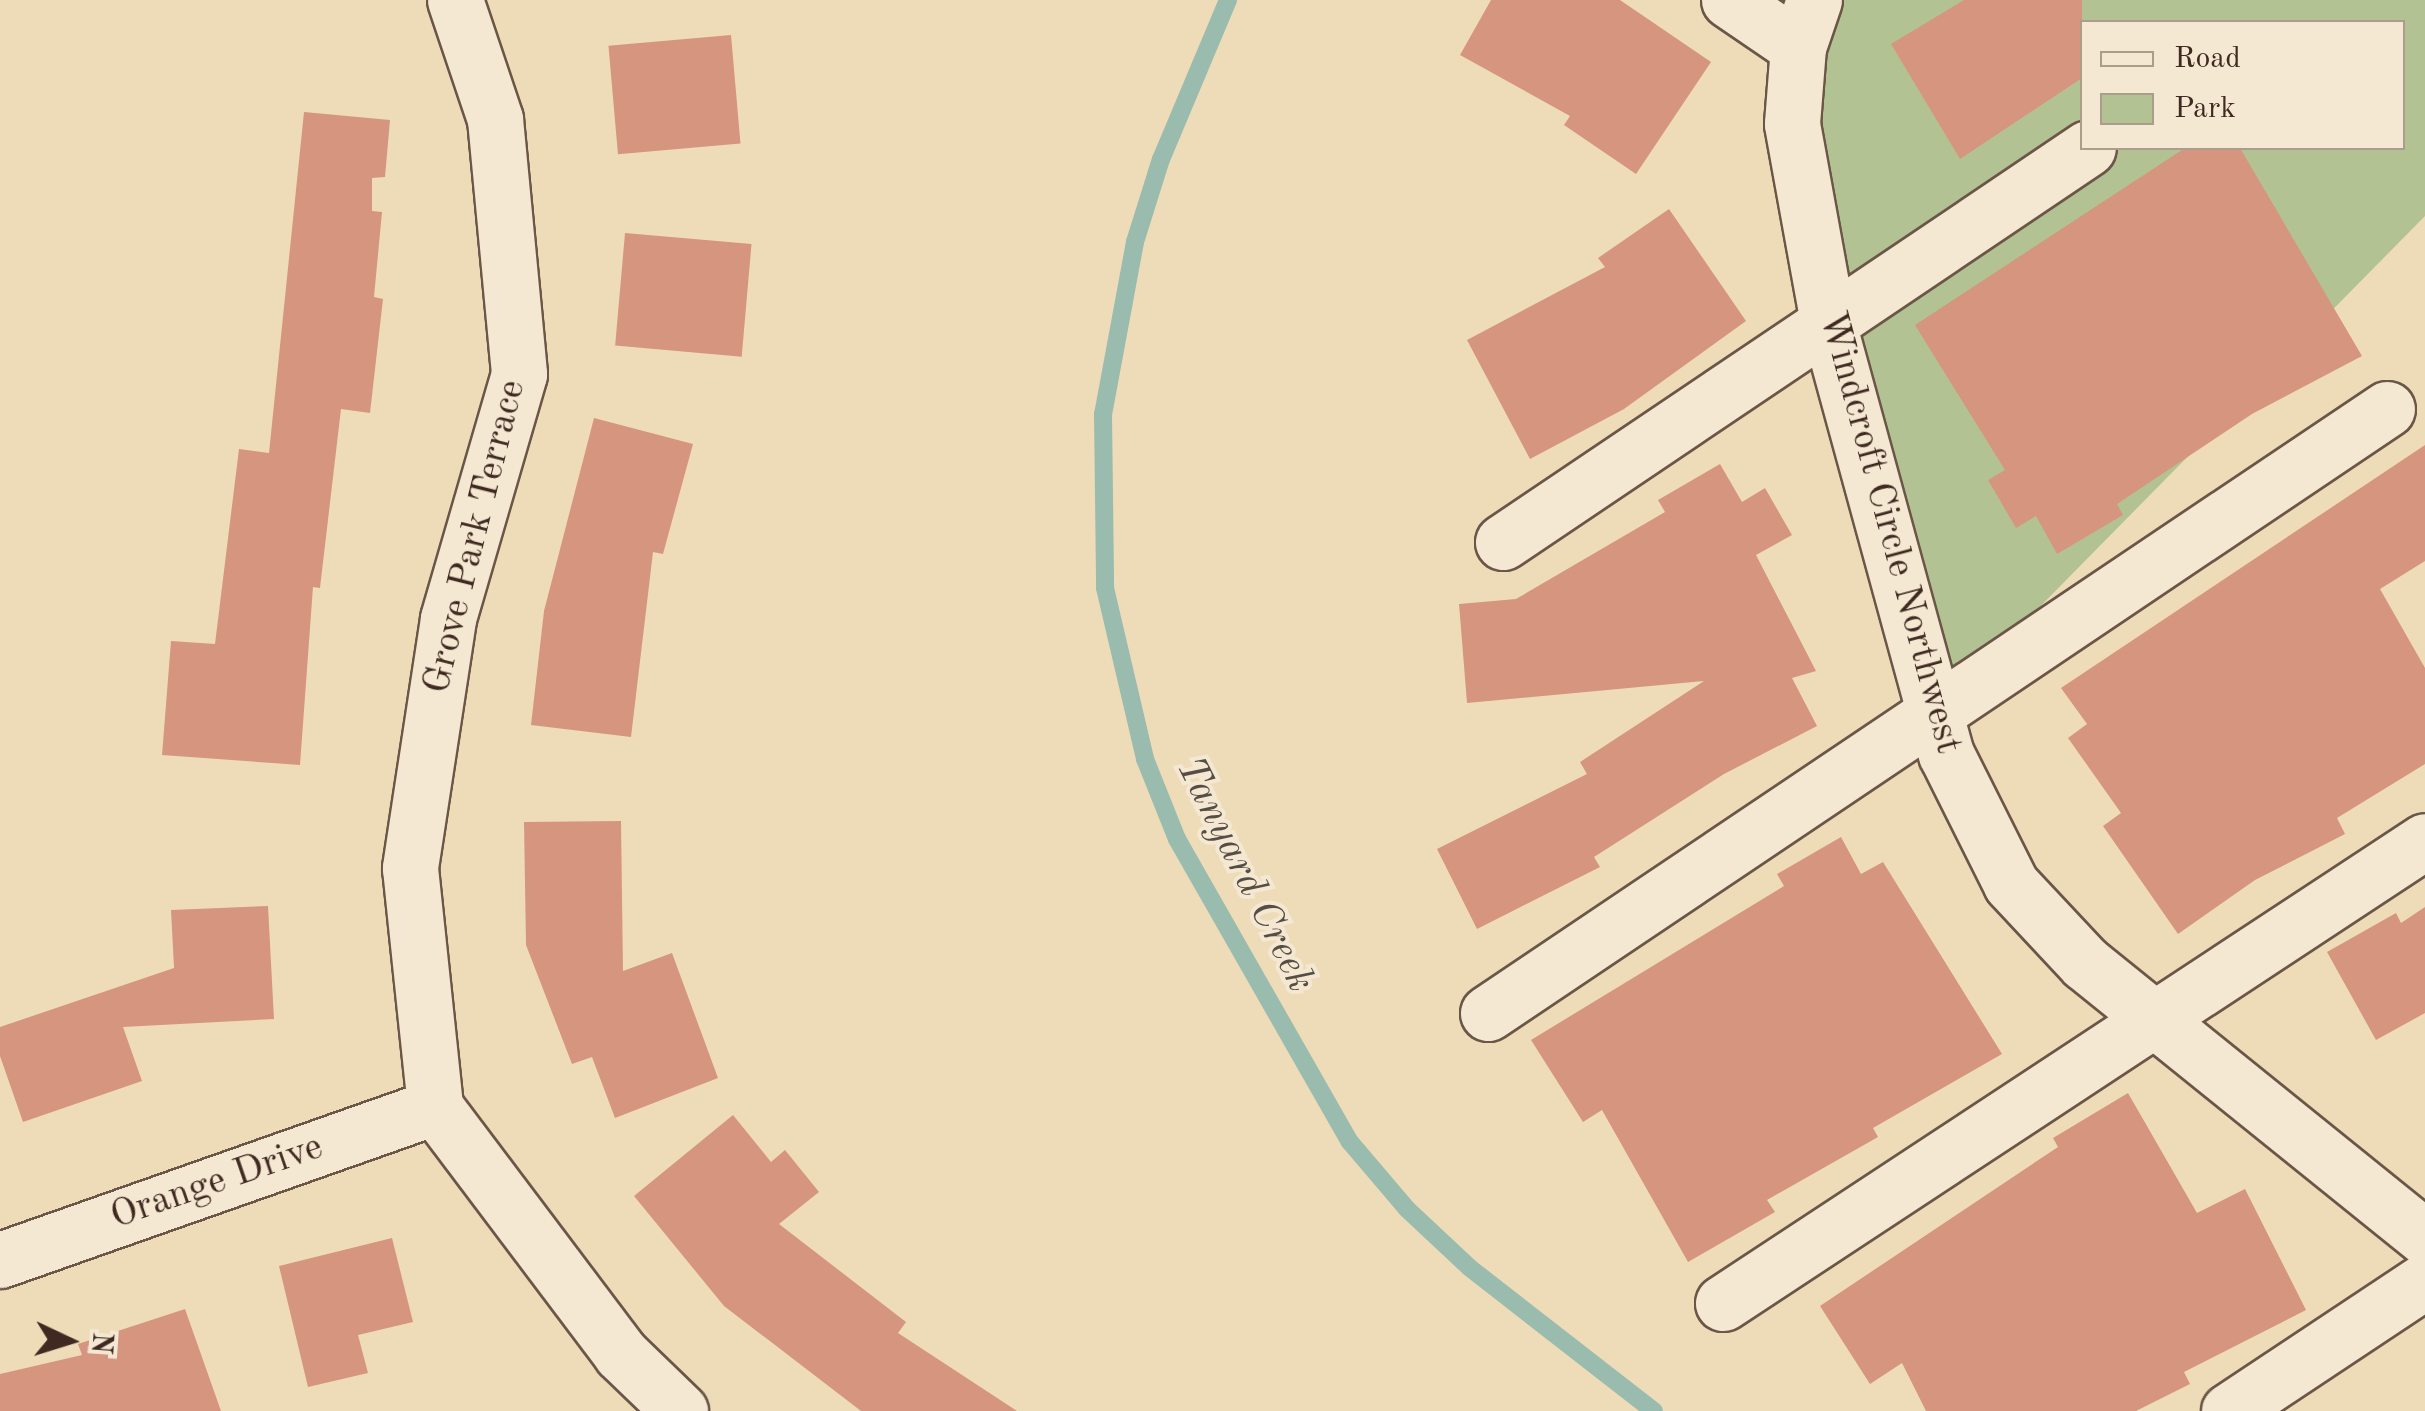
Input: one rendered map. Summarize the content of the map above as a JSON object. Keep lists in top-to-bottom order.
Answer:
{
  "streets": {
    "street": ["Windcroft Circle Northwest", "Grove Park Terrace", "Orange Drive"]
  },
  "crossings": [
    ["Grove Park Terrace", "Orange Drive"]
  ],
  "water": ["Tanyard Creek"],
  "legend": ["Road", "Park"],
  "north": "right"
}
